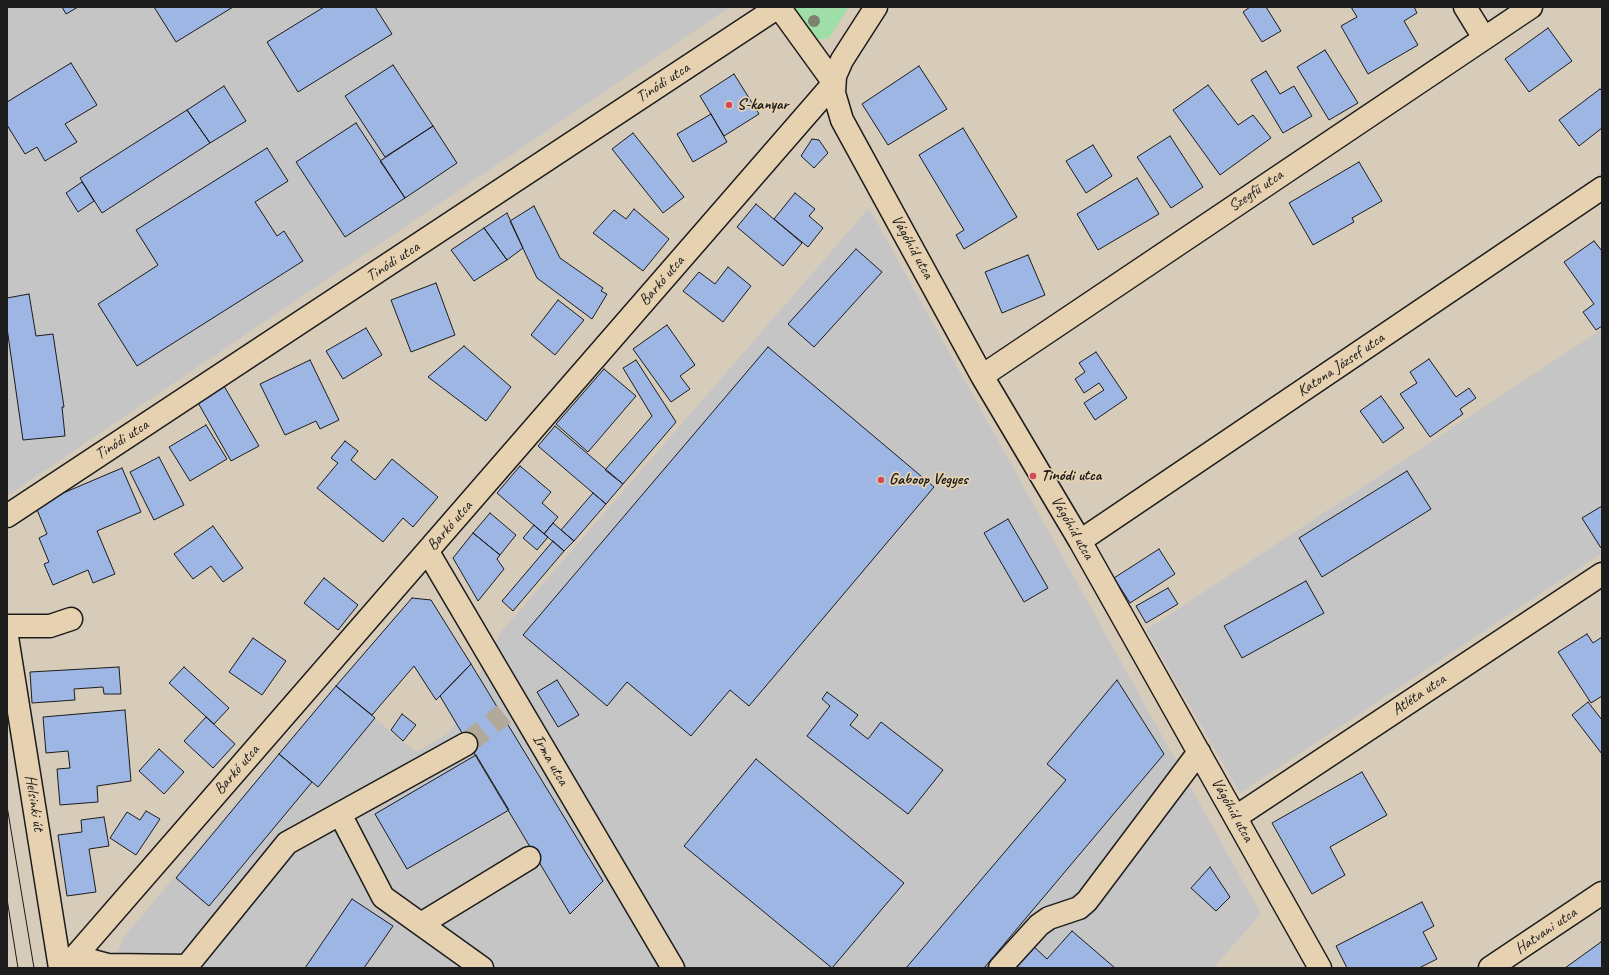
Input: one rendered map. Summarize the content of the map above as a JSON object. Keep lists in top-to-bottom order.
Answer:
{
  "streets": {
    "street": [
      "Tinódi utca",
      "Szegfű utca",
      "Vágóhíd utca",
      "Barkó utca",
      "Katona József utca",
      "Atléta utca",
      "Irma utca",
      "Helsinki út",
      "Hatvani utca"
    ]
  },
  "crossings": [
    ["Tinódi utca", "Vágóhíd utca"],
    ["Szegfű utca", "Vágóhíd utca"],
    ["Vágóhíd utca", "Barkó utca"],
    ["Vágóhíd utca", "Katona József utca"],
    ["Vágóhíd utca", "Atléta utca"],
    ["Barkó utca", "Irma utca"],
    ["Barkó utca", "Helsinki út"]
  ],
  "places": ["S-kanyar", "Tinódi utca", "Gaboop Vegyes"]
}
